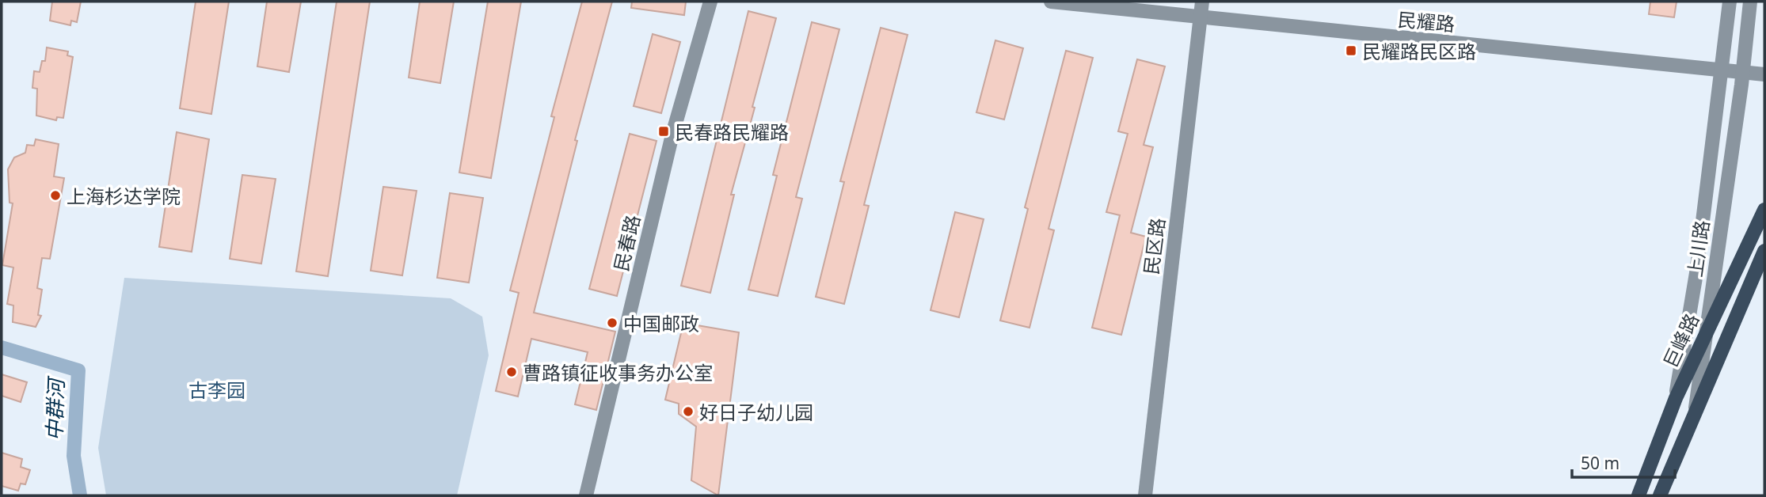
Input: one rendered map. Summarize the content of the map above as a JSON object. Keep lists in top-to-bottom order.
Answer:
{
  "streets": {
    "main road": ["上川路", "巨峰路"],
    "street": ["民耀路", "民春路", "民区路"]
  },
  "crossings": [
    ["民耀路", "民区路"],
    ["民耀路", "上川路"],
    ["上川路", "巨峰路"]
  ],
  "water": ["中群河"],
  "parks": ["古李园"],
  "places": {
    "transit": ["民耀路民区路", "民春路民耀路"],
    "other": [
      "上海杉达学院",
      "中国邮政",
      "曹路镇征收事务办公室",
      "好日子幼儿园"
    ]
  },
  "scale_bar": "50 m"
}
